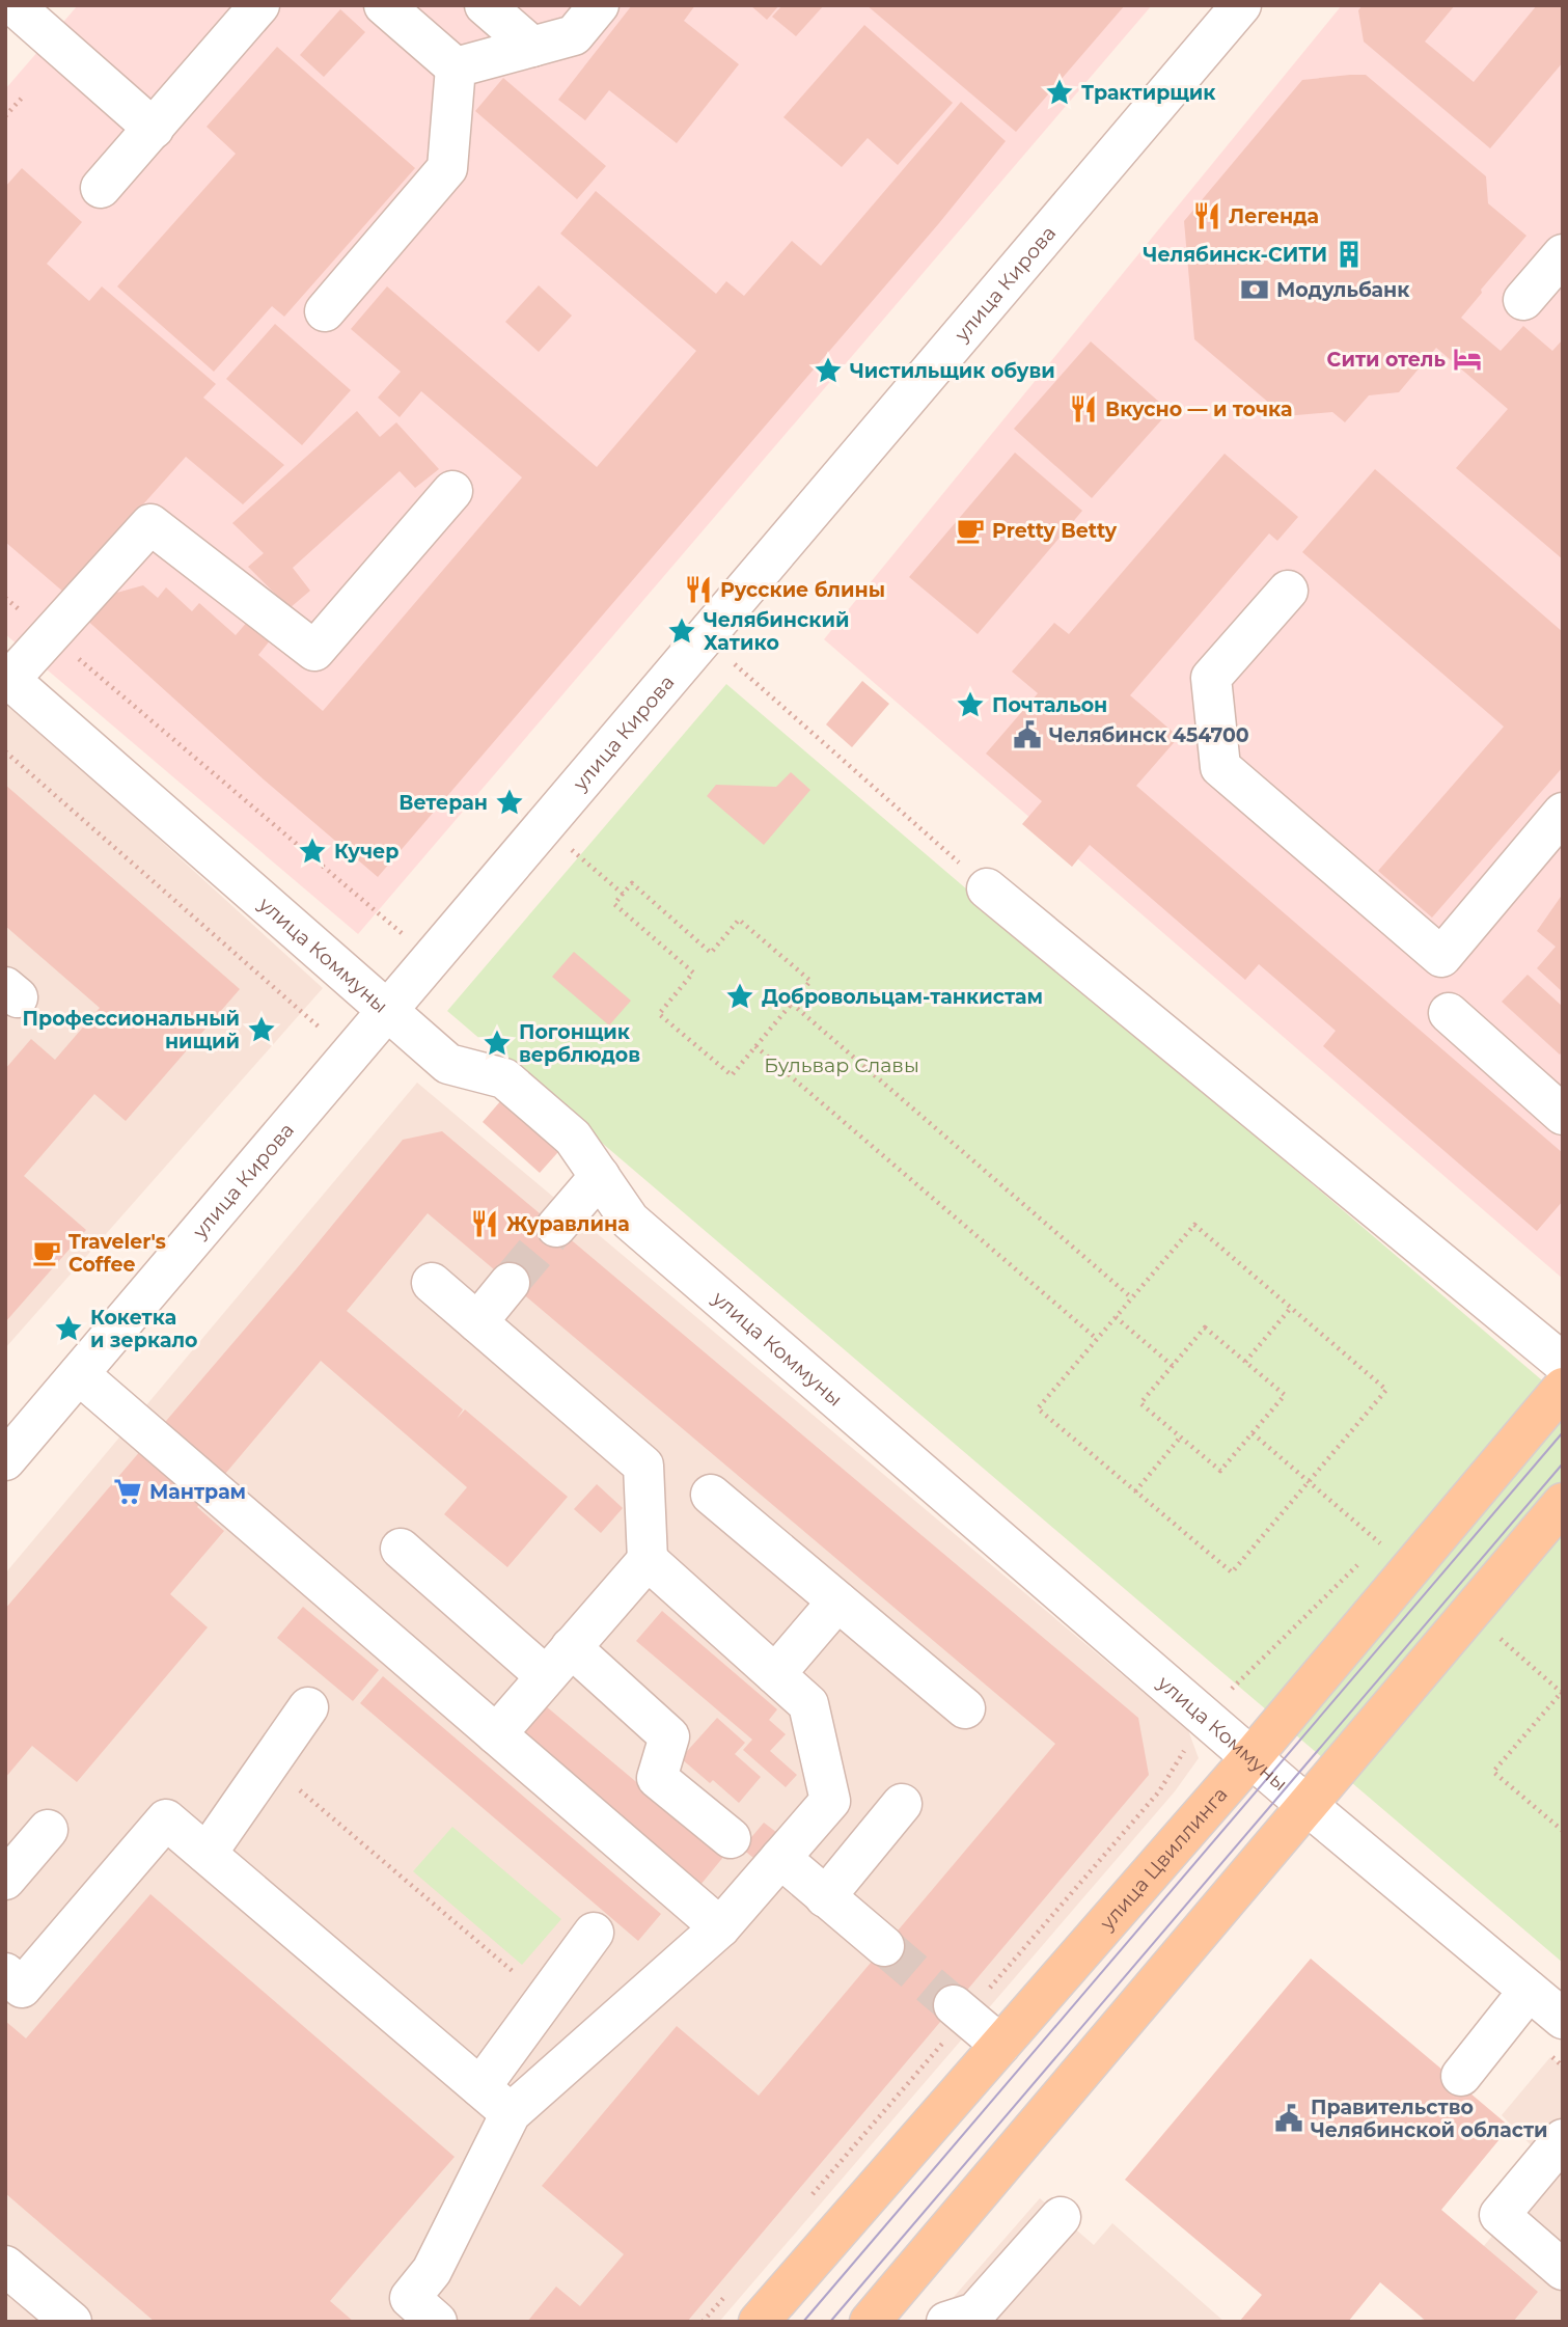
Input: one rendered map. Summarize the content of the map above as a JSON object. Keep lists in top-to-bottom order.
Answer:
{
  "streets": {
    "main road": ["улица Цвиллинга"],
    "street": ["улица Кирова", "улица Коммуны"]
  },
  "crossings": [
    ["улица Кирова", "улица Коммуны"],
    ["улица Коммуны", "улица Цвиллинга"]
  ],
  "parks": ["Бульвар Славы"],
  "places": {
    "place": [
      "Трактирщик",
      "Чистильщик обуви",
      "Челябинский Хатико",
      "Почтальон",
      "Ветеран",
      "Кучер",
      "Добровольцам-танкистам",
      "Профессиональный нищий",
      "Погонщик верблюдов",
      "Кокетка и зеркало"
    ],
    "restaurant": [
      "Легенда",
      "Вкусно — и точка",
      "Русские блины",
      "Журавлина"
    ],
    "building": ["Челябинск-СИТИ"],
    "bank": ["Модульбанк"],
    "hotel": ["Сити отель"],
    "cafe": ["Pretty Betty", "Traveler's Coffee"],
    "public building": ["Челябинск 454700", "Правительство Челябинской области"],
    "supermarket": ["Мантрам"]
  }
}
